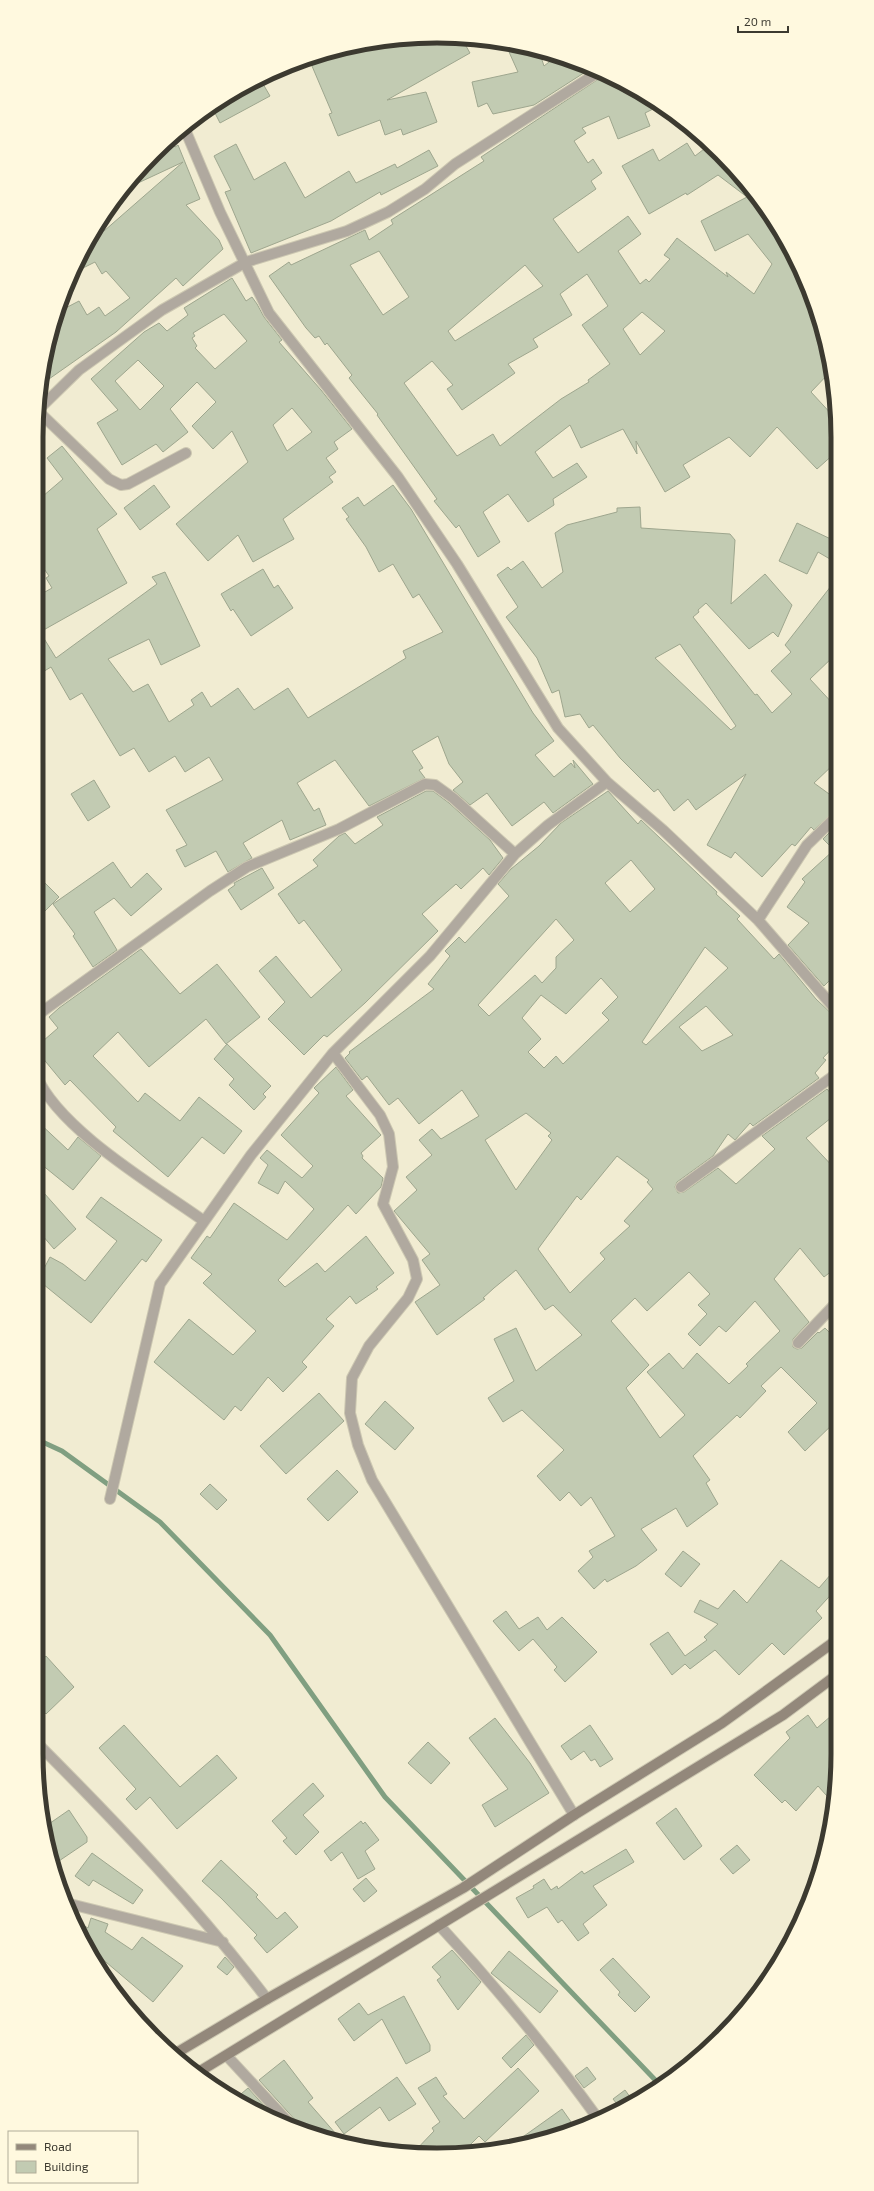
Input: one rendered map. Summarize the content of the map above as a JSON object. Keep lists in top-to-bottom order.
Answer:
{
  "legend": ["Road", "Building"],
  "scale_bar": "20 m"
}
